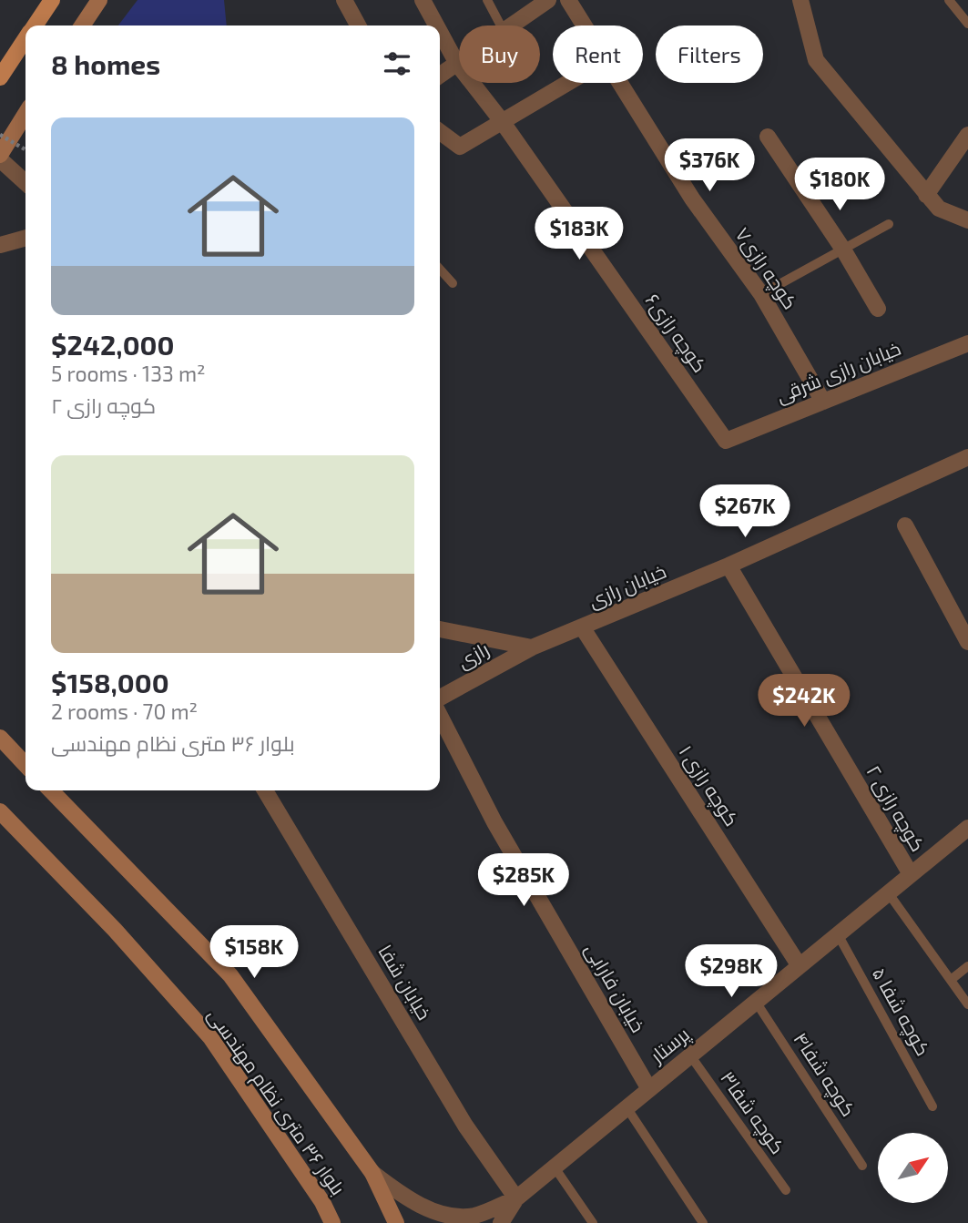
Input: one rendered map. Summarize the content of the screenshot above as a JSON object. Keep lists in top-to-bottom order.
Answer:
{
  "streets": {
    "main road": ["بلوار ۳۶ متری نظام مهندسی"],
    "street": [
      "کوچه رازی۷",
      "کوچه رازی۶",
      "خیابان رازی شرقی",
      "خیابان رازی",
      "رازی",
      "کوچه رازی ۱",
      "کوچه رازی ۲",
      "خیابان شفا",
      "خیابان فارابی",
      "پرستار"
    ],
    "lane": ["کوچه شفا ۵", "کوچه شفا۴", "کوچه شفا۳"]
  },
  "crossings": [
    ["کوچه رازی۷", "خیابان رازی شرقی"],
    ["کوچه رازی۶", "خیابان رازی شرقی"],
    ["خیابان رازی", "رازی"],
    ["خیابان رازی", "کوچه رازی ۱"],
    ["خیابان رازی", "کوچه رازی ۲"],
    ["کوچه رازی ۱", "پرستار"],
    ["کوچه رازی ۲", "پرستار"],
    ["خیابان شفا", "پرستار"],
    ["خیابان فارابی", "پرستار"],
    ["کوچه شفا ۵", "پرستار"],
    ["پرستار", "کوچه شفا۴"],
    ["پرستار", "کوچه شفا۳"]
  ],
  "north": "top right",
  "page": {
    "chip": ["Buy", "Rent", "Filters"],
    "heading": "8 homes",
    "list": [
      {
        "name": "$242,000",
        "note": "5 rooms · 133 m² · کوچه رازی ۲"
      },
      {
        "name": "$158,000",
        "note": "2 rooms · 70 m² · بلوار ۳۶ متری نظام مهندسی"
      }
    ],
    "price": [
      "$376K",
      "$180K",
      "$183K",
      "$267K",
      "$242K",
      "$285K",
      "$158K",
      "$298K"
    ]
  }
}
